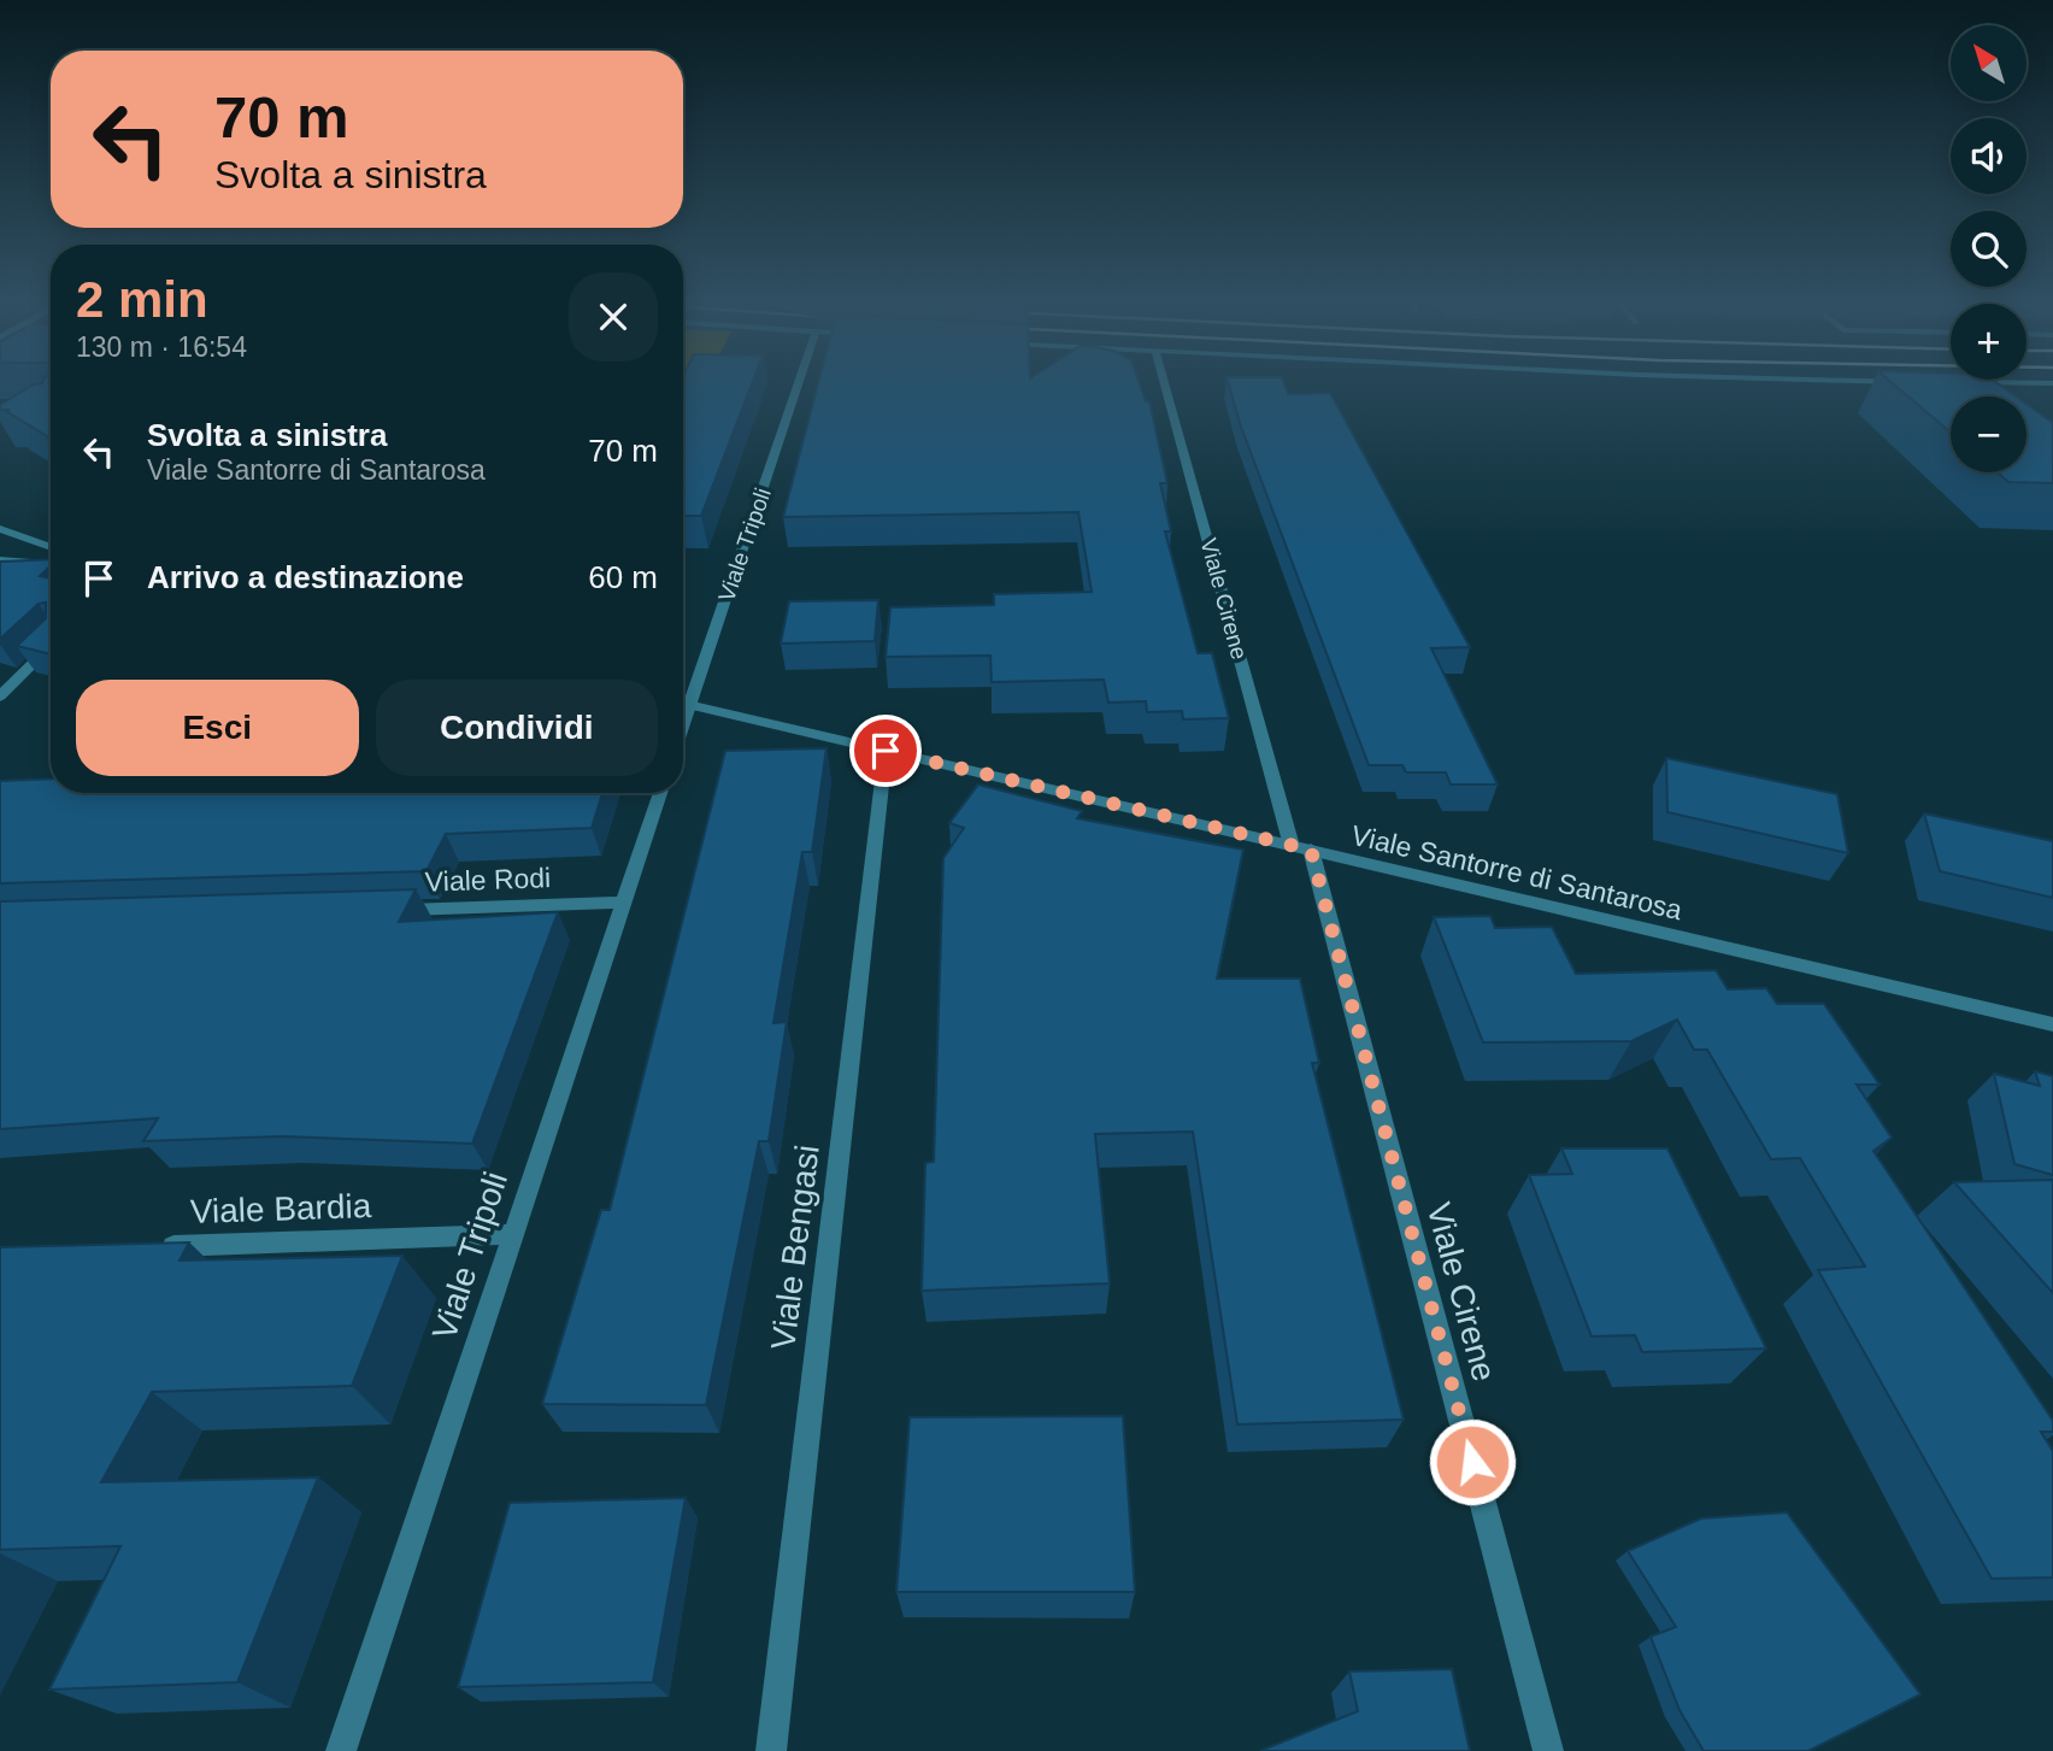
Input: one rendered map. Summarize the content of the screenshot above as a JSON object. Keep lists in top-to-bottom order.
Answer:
{
  "streets": {
    "street": [
      "Viale Tripoli",
      "Viale Cirene",
      "Viale Santorre di Santarosa",
      "Viale Rodi",
      "Viale Bardia",
      "Viale Bengasi"
    ]
  },
  "crossings": [
    ["Viale Tripoli", "Viale Rodi"],
    ["Viale Tripoli", "Viale Bardia"],
    ["Viale Cirene", "Viale Santorre di Santarosa"],
    ["Viale Santorre di Santarosa", "Viale Bengasi"]
  ],
  "north": "top left",
  "page": {
    "map_buttons": ["+", "−"],
    "turn": ["70 m", "Svolta a sinistra"],
    "heading": ["2 min", "130 m · 16:54"],
    "list": [
      {
        "name": "Svolta a sinistra",
        "note": "Viale Santorre di Santarosa",
        "value": "70 m"
      },
      {
        "name": "Arrivo a destinazione",
        "value": "60 m"
      }
    ],
    "buttons": ["Esci", "Condividi"]
  }
}
